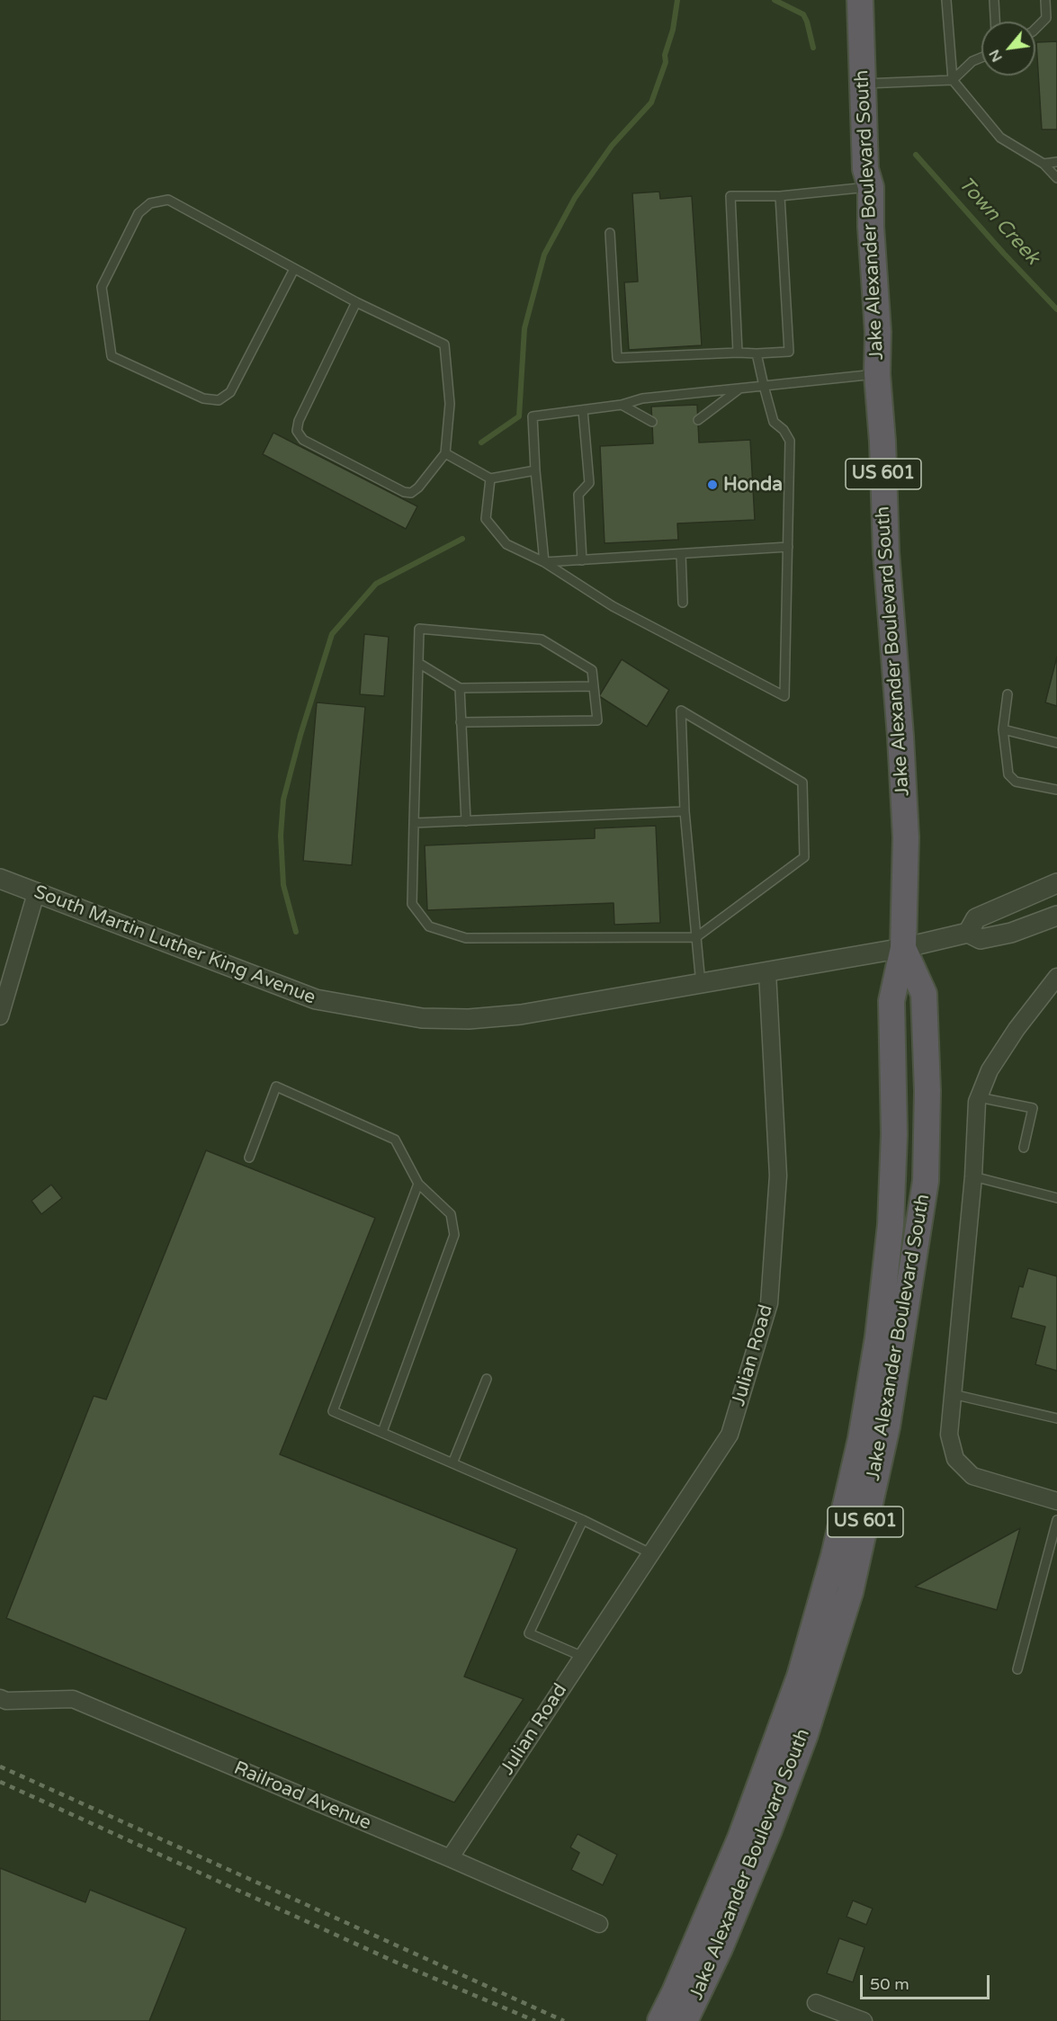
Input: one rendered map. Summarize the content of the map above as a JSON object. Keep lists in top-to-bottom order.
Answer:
{
  "streets": {
    "highway": ["Jake Alexander Boulevard South", "US 601"],
    "street": ["South Martin Luther King Avenue", "Julian Road", "Railroad Avenue"]
  },
  "crossings": [
    ["South Martin Luther King Avenue", "Julian Road"],
    ["Julian Road", "Railroad Avenue"]
  ],
  "water": ["Town Creek"],
  "places": ["Honda"],
  "scale_bar": "50 m",
  "north": "bottom left"
}
